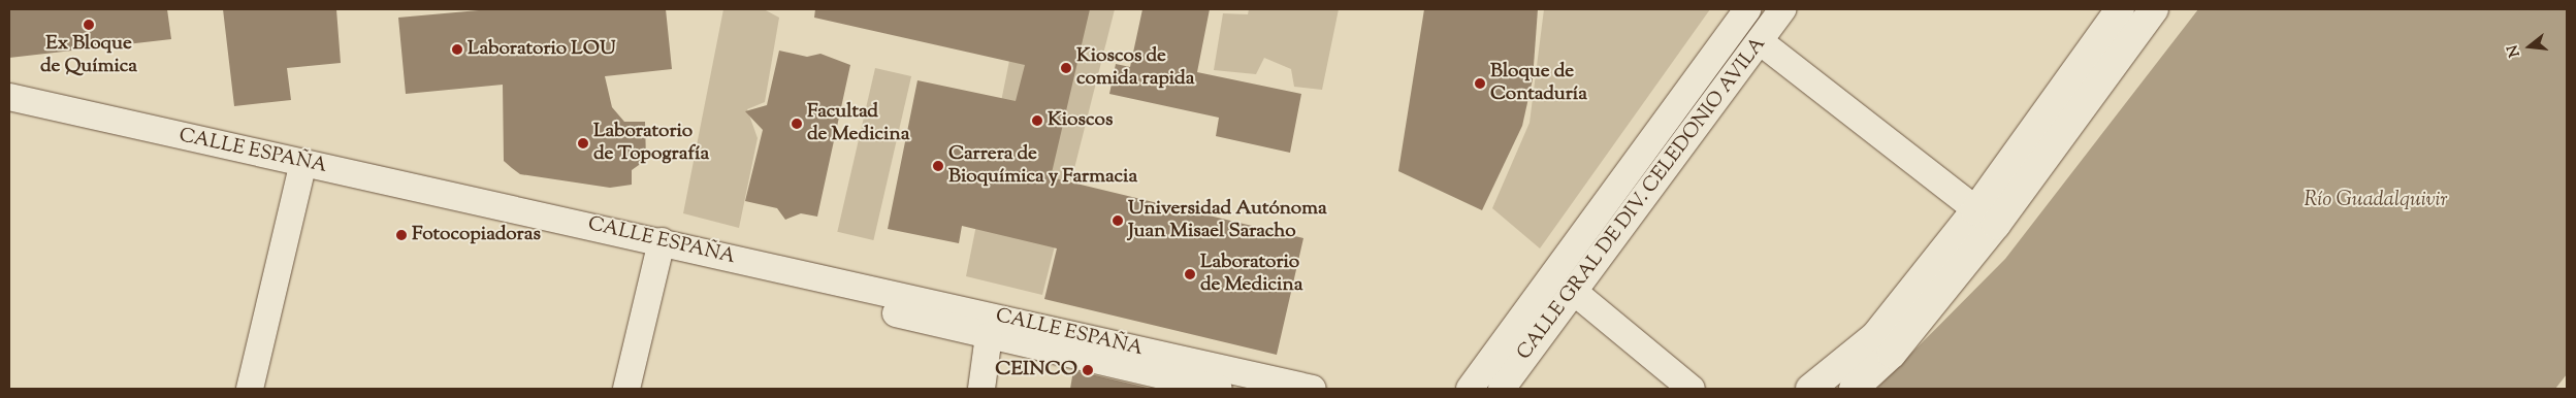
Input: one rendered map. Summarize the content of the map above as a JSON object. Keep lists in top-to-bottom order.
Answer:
{
  "streets": {
    "street": ["CALLE ESPAÑA", "CALLE GRAL DE DIV. CELEDONIO AVILA"]
  },
  "water": ["Río Guadalquivir"],
  "places": [
    "Ex Bloque de Química",
    "Laboratorio LOU",
    "Kioscos de comida rapida",
    "Bloque de Contaduría",
    "Kioscos",
    "Facultad de Medicina",
    "Laboratorio de Topografía",
    "Carrera de Bioquímica y Farmacia",
    "Universidad Autónoma Juan Misael Saracho",
    "Fotocopiadoras",
    "Laboratorio de Medicina",
    "CEINCO"
  ],
  "north": "left"
}
